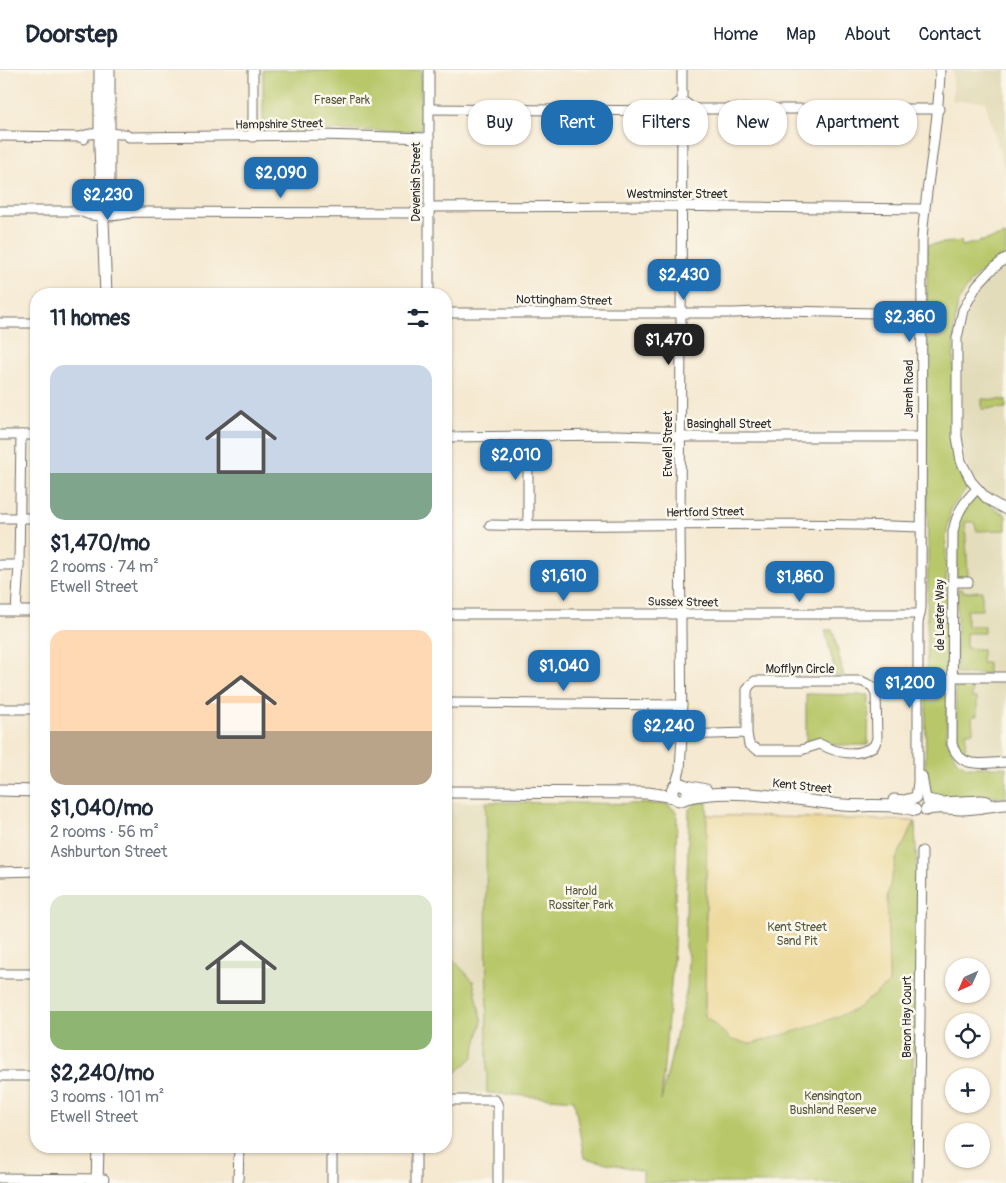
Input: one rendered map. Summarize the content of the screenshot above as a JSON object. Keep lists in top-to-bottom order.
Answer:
{
  "streets": {
    "main road": ["Kent Street"],
    "street": [
      "Hampshire Street",
      "Devenish Street",
      "Westminster Street",
      "Nottingham Street",
      "Jarrah Road",
      "Basinghall Street",
      "Etwell Street",
      "Hertford Street",
      "Sussex Street",
      "de Laeter Way",
      "Mofflyn Circle",
      "Baron Hay Court"
    ]
  },
  "crossings": [
    ["Hampshire Street", "Devenish Street"],
    ["Devenish Street", "Westminster Street"],
    ["Westminster Street", "Jarrah Road"],
    ["Westminster Street", "Etwell Street"],
    ["Nottingham Street", "Jarrah Road"],
    ["Nottingham Street", "Etwell Street"],
    ["Jarrah Road", "Basinghall Street"],
    ["Jarrah Road", "Hertford Street"],
    ["Jarrah Road", "Sussex Street"],
    ["Jarrah Road", "Kent Street"],
    ["Basinghall Street", "Etwell Street"],
    ["Etwell Street", "Hertford Street"],
    ["Etwell Street", "Sussex Street"],
    ["Etwell Street", "Kent Street"]
  ],
  "parks": [
    "Fraser Park",
    "Harold Rossiter Park",
    "Kent Street Sand Pit",
    "Kensington Bushland Reserve"
  ],
  "north": "bottom left",
  "page": {
    "header": "Doorstep",
    "nav": [
      "Home",
      "Map",
      "About",
      "Contact"
    ],
    "chip": [
      "Buy",
      "Rent",
      "Filters",
      "New",
      "Apartment"
    ],
    "price": [
      "$2,090",
      "$2,230",
      "$2,430",
      "$2,360",
      "$1,470",
      "$2,010",
      "$1,610",
      "$1,860",
      "$1,040",
      "$1,200",
      "$2,240"
    ],
    "heading": "11 homes",
    "list": [
      {
        "name": "$1,470/mo",
        "note": "2 rooms · 74 m² · Etwell Street"
      },
      {
        "name": "$1,040/mo",
        "note": "2 rooms · 56 m² · Ashburton Street"
      },
      {
        "name": "$2,240/mo",
        "note": "3 rooms · 101 m² · Etwell Street"
      }
    ],
    "map_buttons": ["+", "−"]
  }
}
